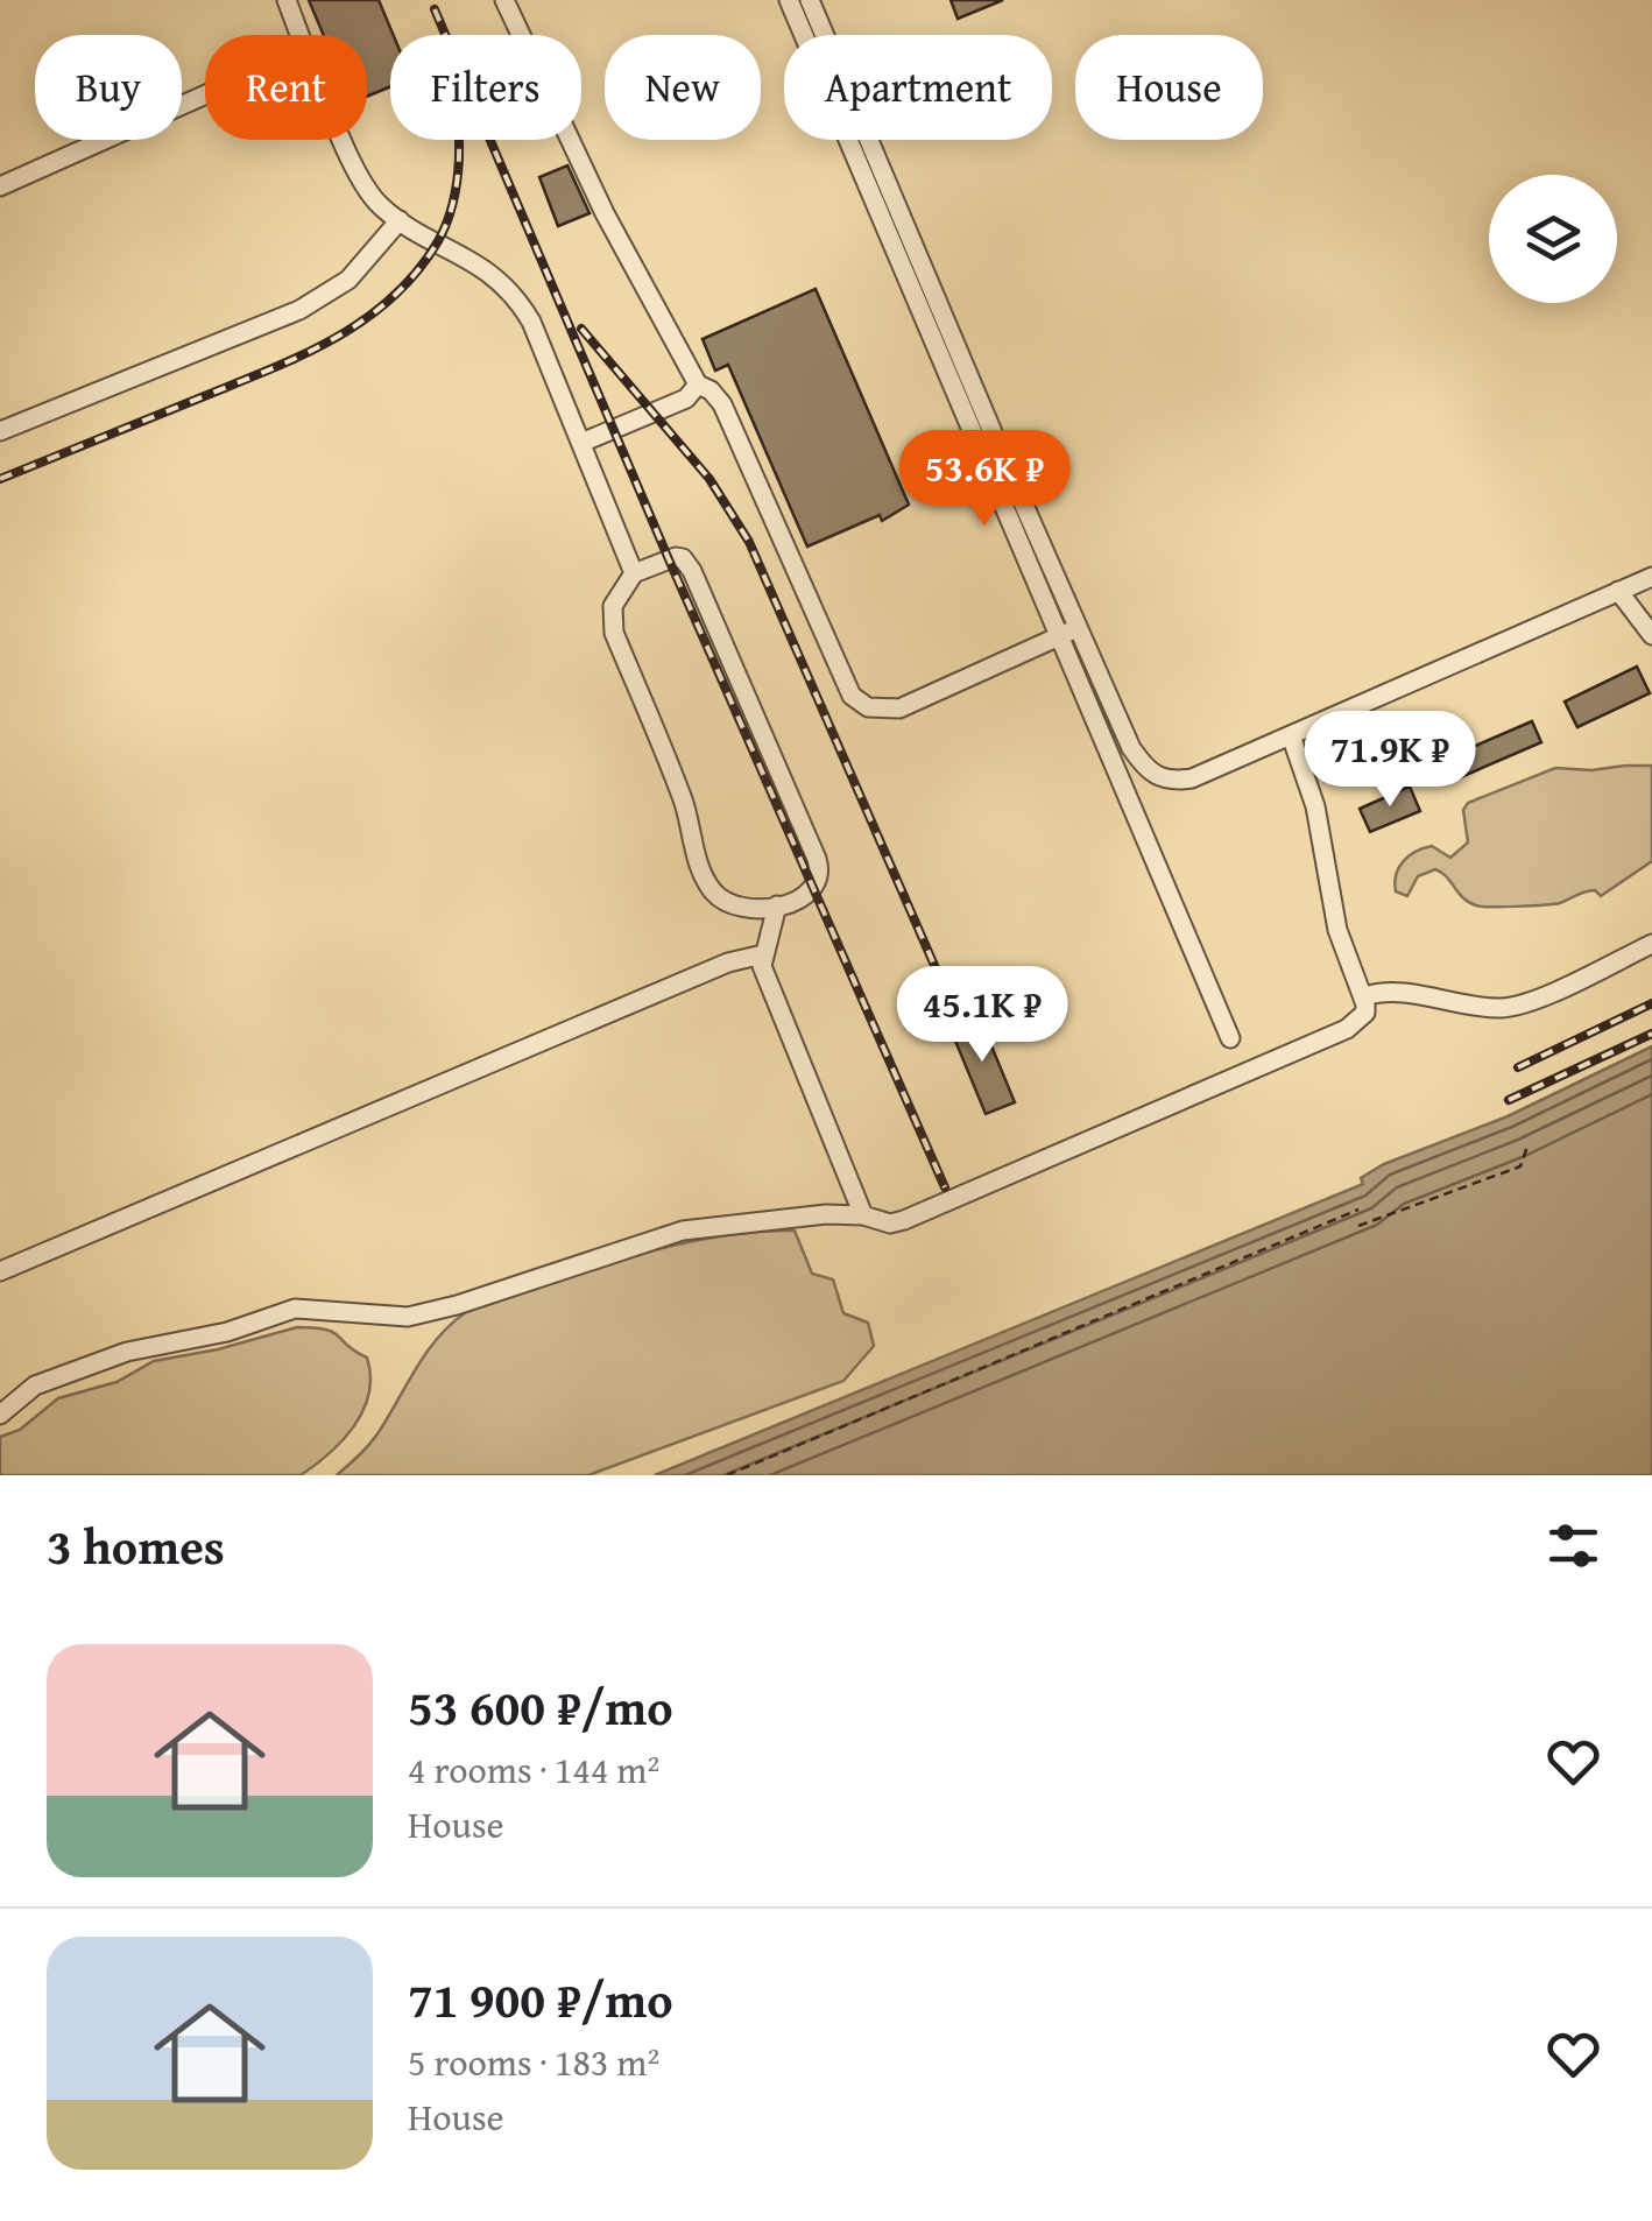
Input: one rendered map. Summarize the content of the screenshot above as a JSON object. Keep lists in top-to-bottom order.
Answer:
{
  "page": {
    "chip": [
      "Buy",
      "Rent",
      "Filters",
      "New",
      "Apartment",
      "House"
    ],
    "price": ["53.6K ₽", "71.9K ₽", "45.1K ₽"],
    "heading": "3 homes",
    "list": [
      {
        "name": "53 600 ₽/mo",
        "note": "4 rooms · 144 m² · House"
      },
      {
        "name": "71 900 ₽/mo",
        "note": "5 rooms · 183 m² · House"
      }
    ]
  }
}
